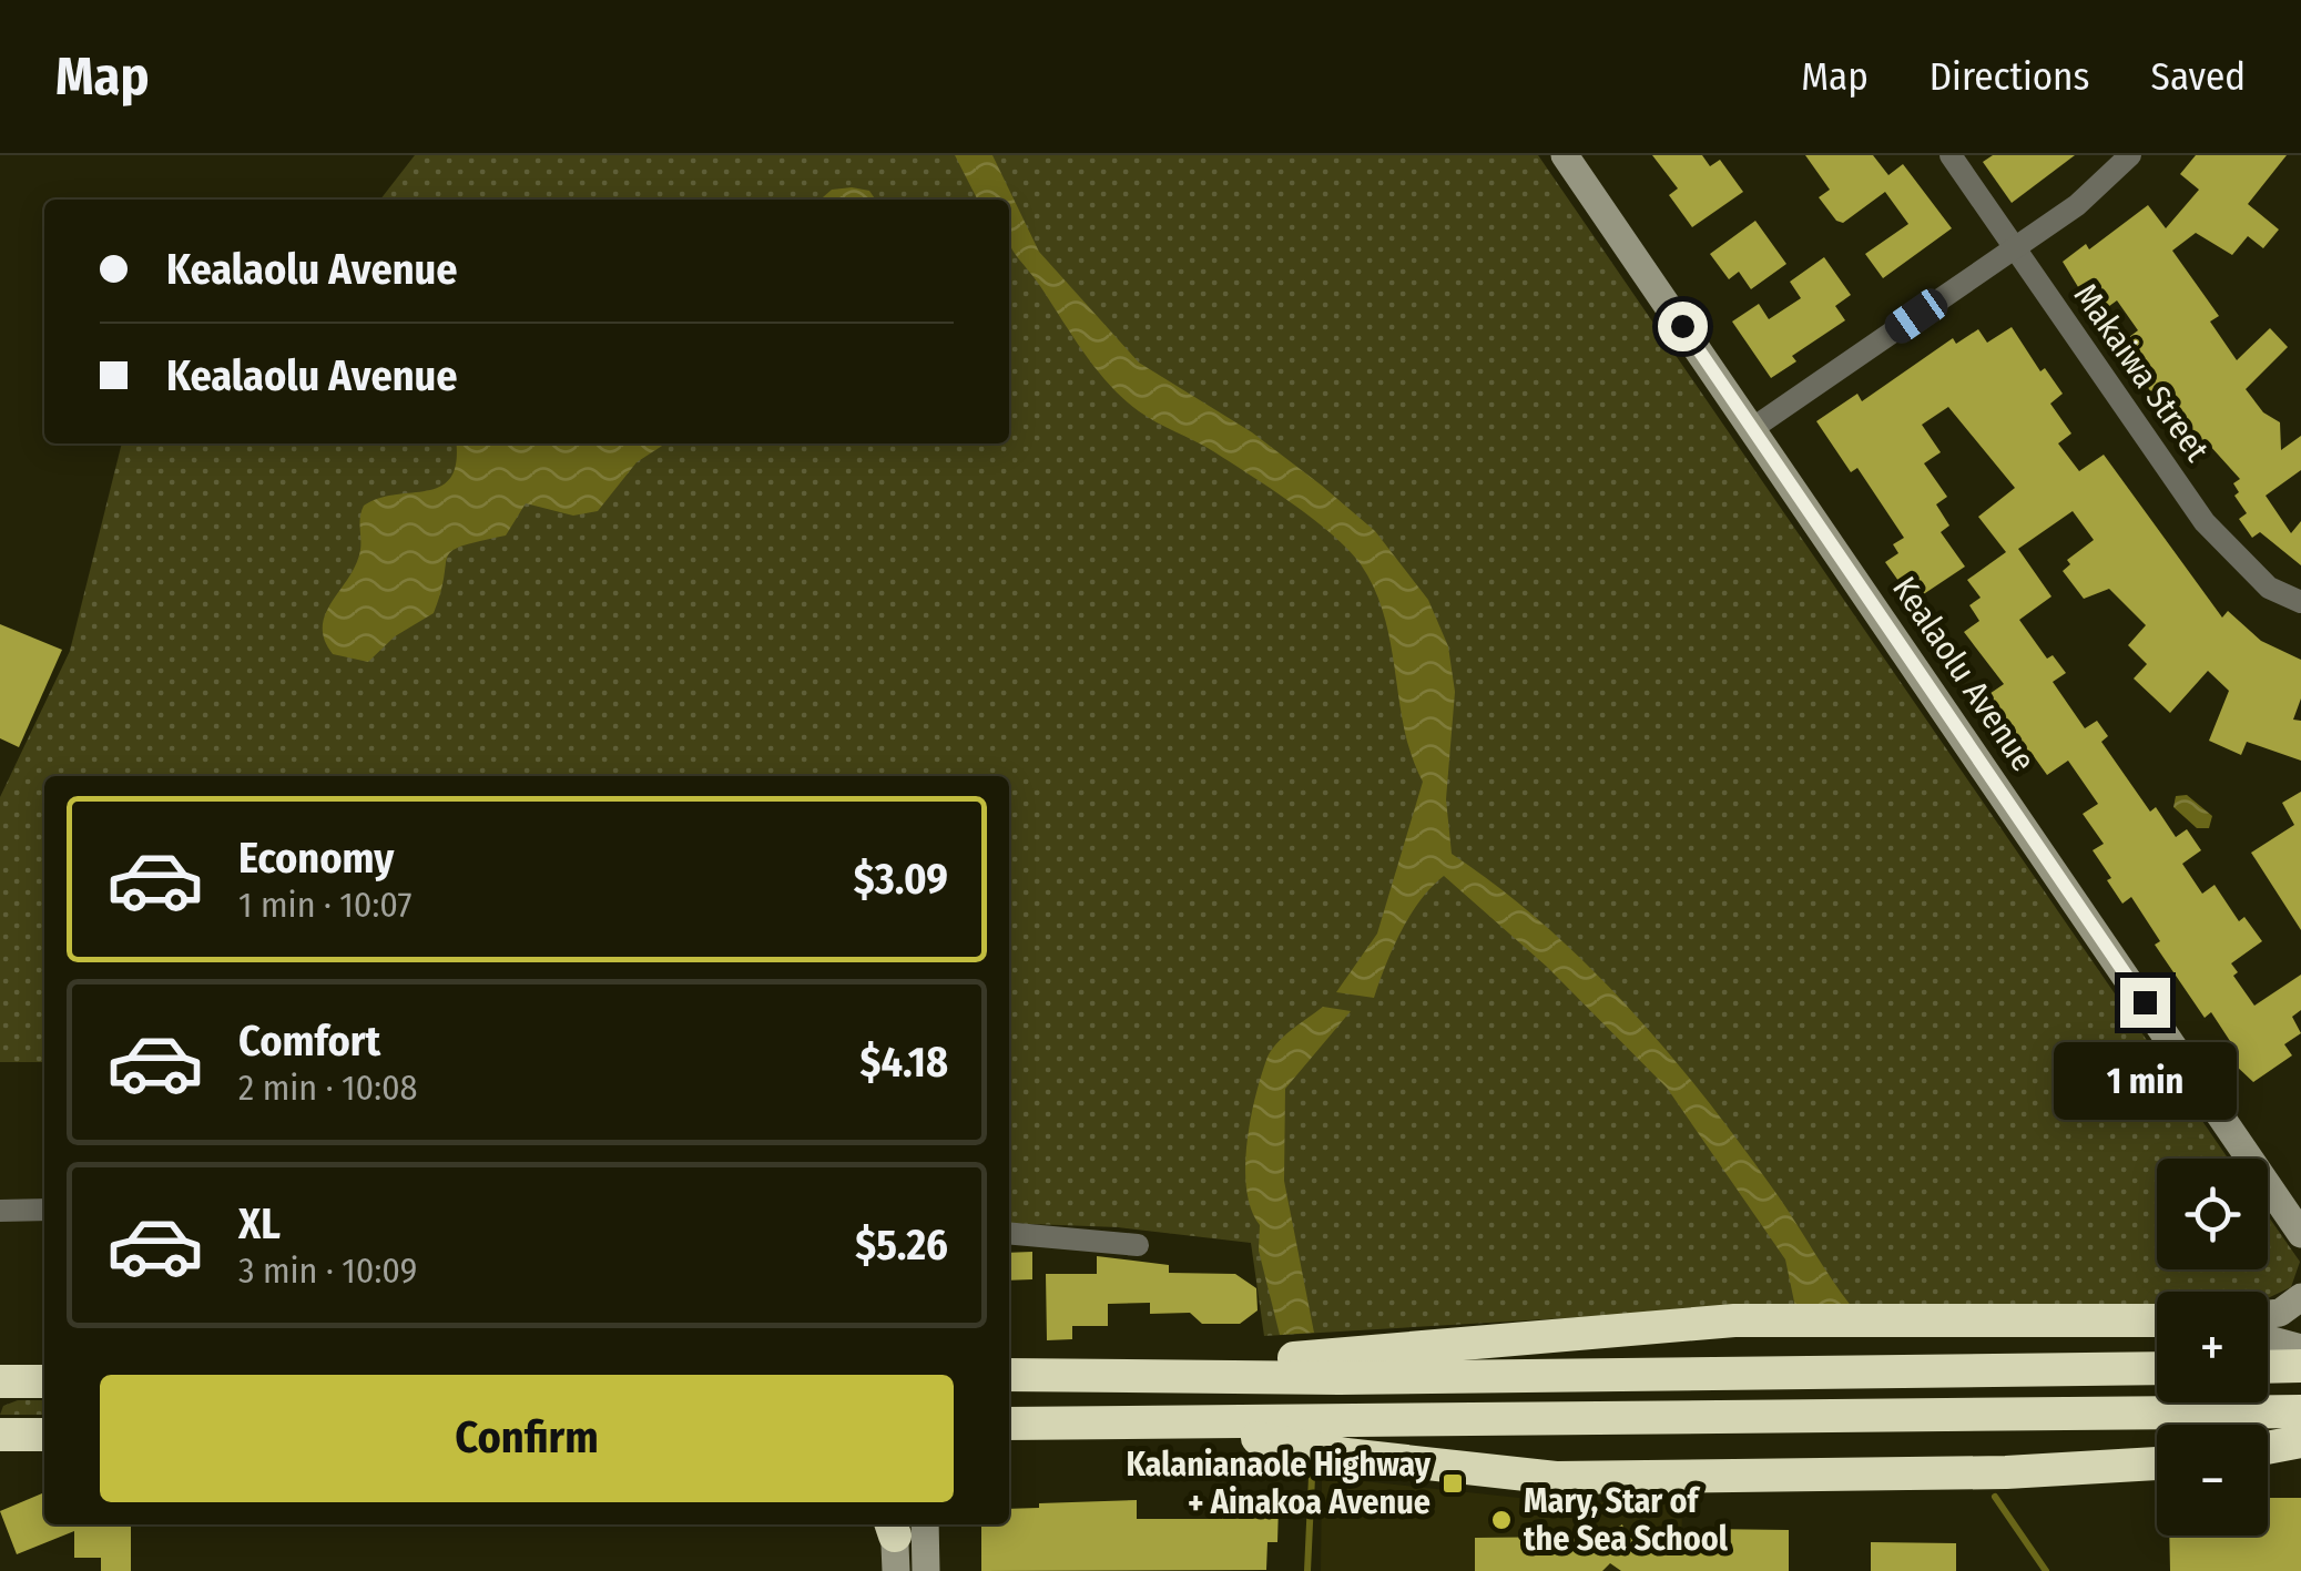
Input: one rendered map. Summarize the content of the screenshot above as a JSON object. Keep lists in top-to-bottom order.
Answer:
{
  "streets": {
    "street": ["Makaiwa Street", "Kealaolu Avenue"]
  },
  "places": {
    "transit": ["Kalanianaole Highway + Ainakoa Avenue"],
    "other": ["Mary, Star of the Sea School"]
  },
  "page": {
    "header": "Map",
    "nav": ["Map", "Directions", "Saved"],
    "banner": ["Kealaolu Avenue", "Kealaolu Avenue"],
    "list": [
      {
        "name": "Economy",
        "note": "1 min · 10:07",
        "value": "$3.09"
      },
      {
        "name": "Comfort",
        "note": "2 min · 10:08",
        "value": "$4.18"
      },
      {
        "name": "XL",
        "note": "3 min · 10:09",
        "value": "$5.26"
      }
    ],
    "bubble": "1 min",
    "map_buttons": ["+", "−"],
    "buttons": "Confirm"
  }
}
